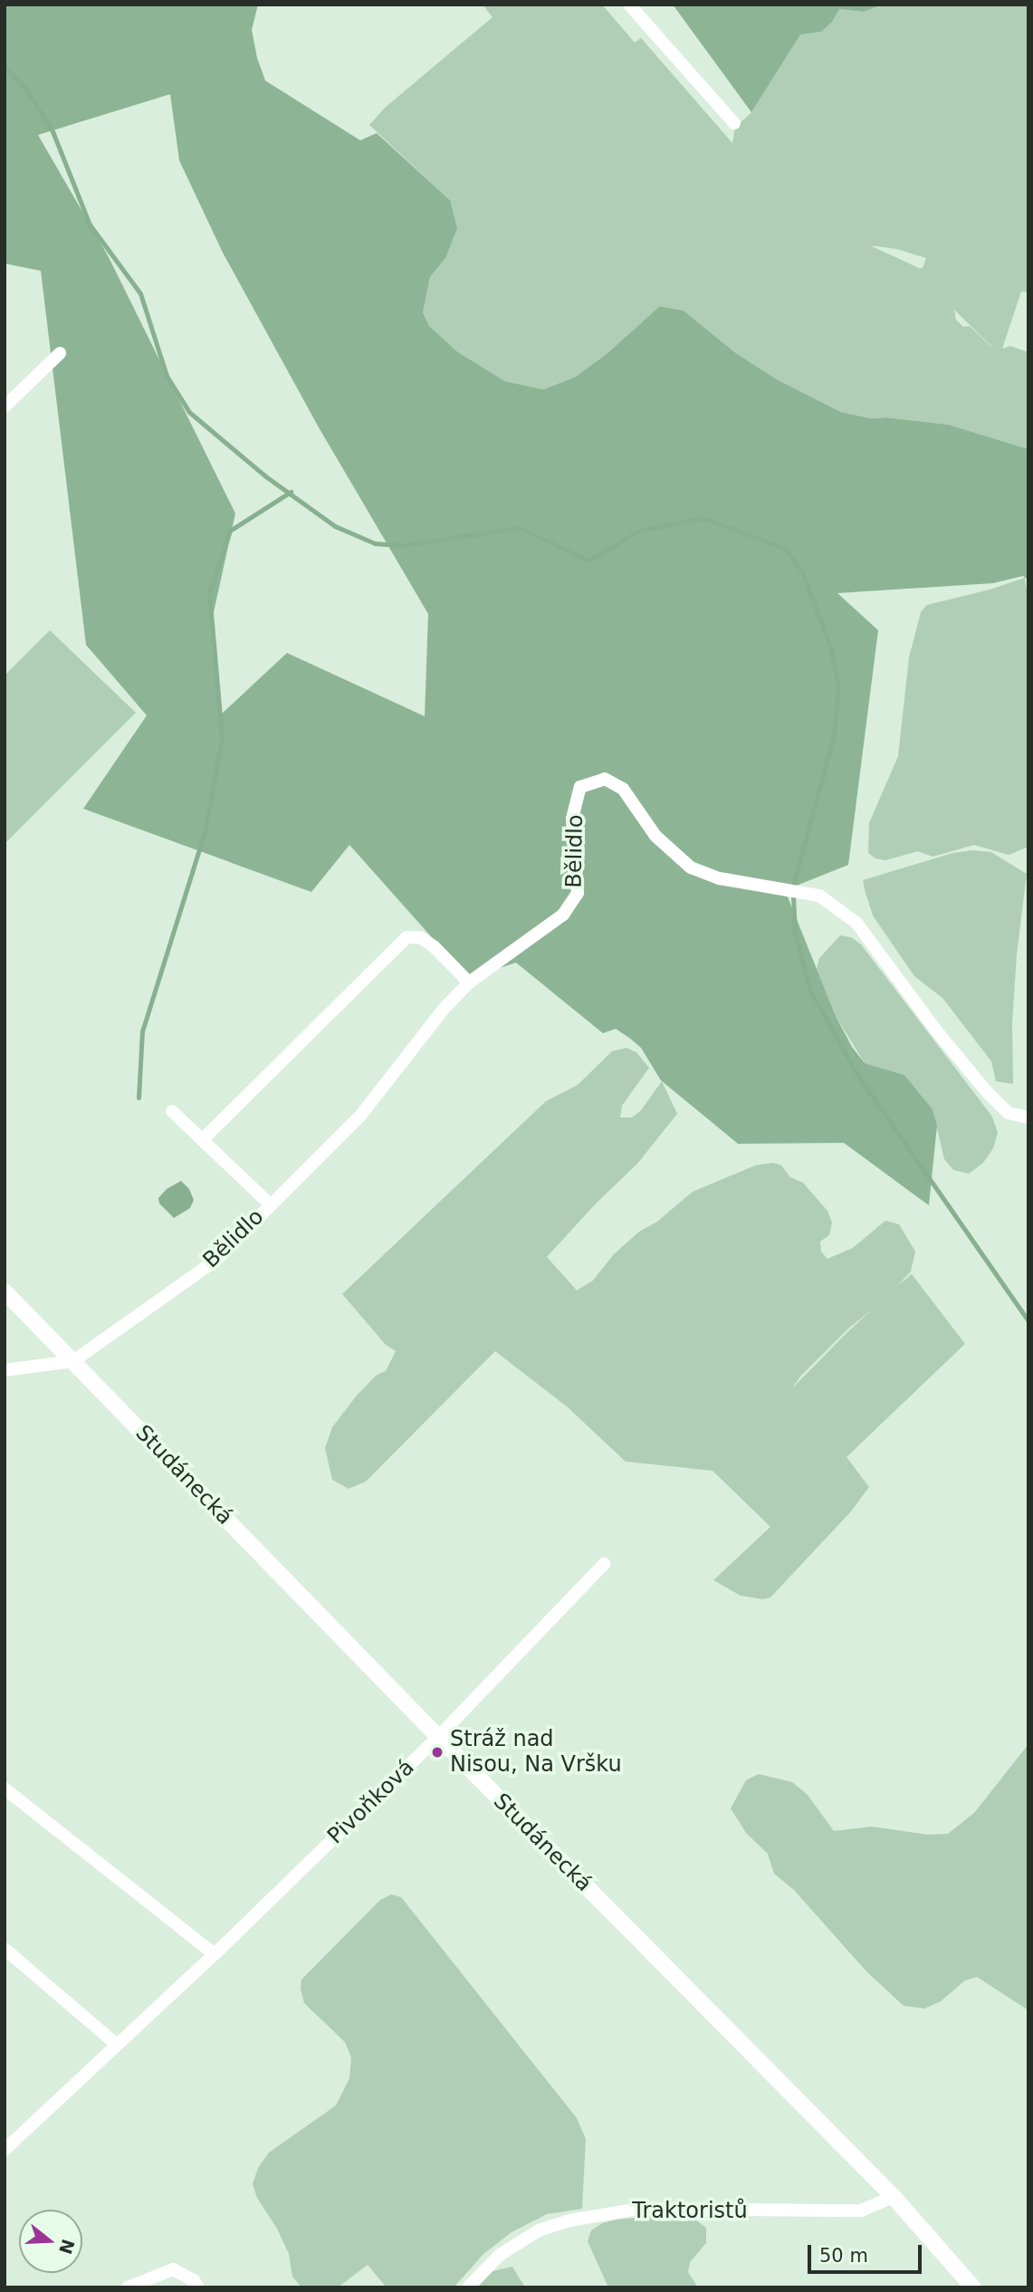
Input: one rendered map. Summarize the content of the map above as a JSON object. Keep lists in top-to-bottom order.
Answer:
{
  "streets": {
    "street": [
      "Bělidlo",
      "Studánecká",
      "Pivoňková",
      "Traktoristů"
    ]
  },
  "crossings": [
    ["Bělidlo", "Studánecká"],
    ["Studánecká", "Pivoňková"],
    ["Studánecká", "Traktoristů"]
  ],
  "places": ["Stráž nad Nisou, Na Vršku"],
  "scale_bar": "50 m",
  "north": "right"
}
